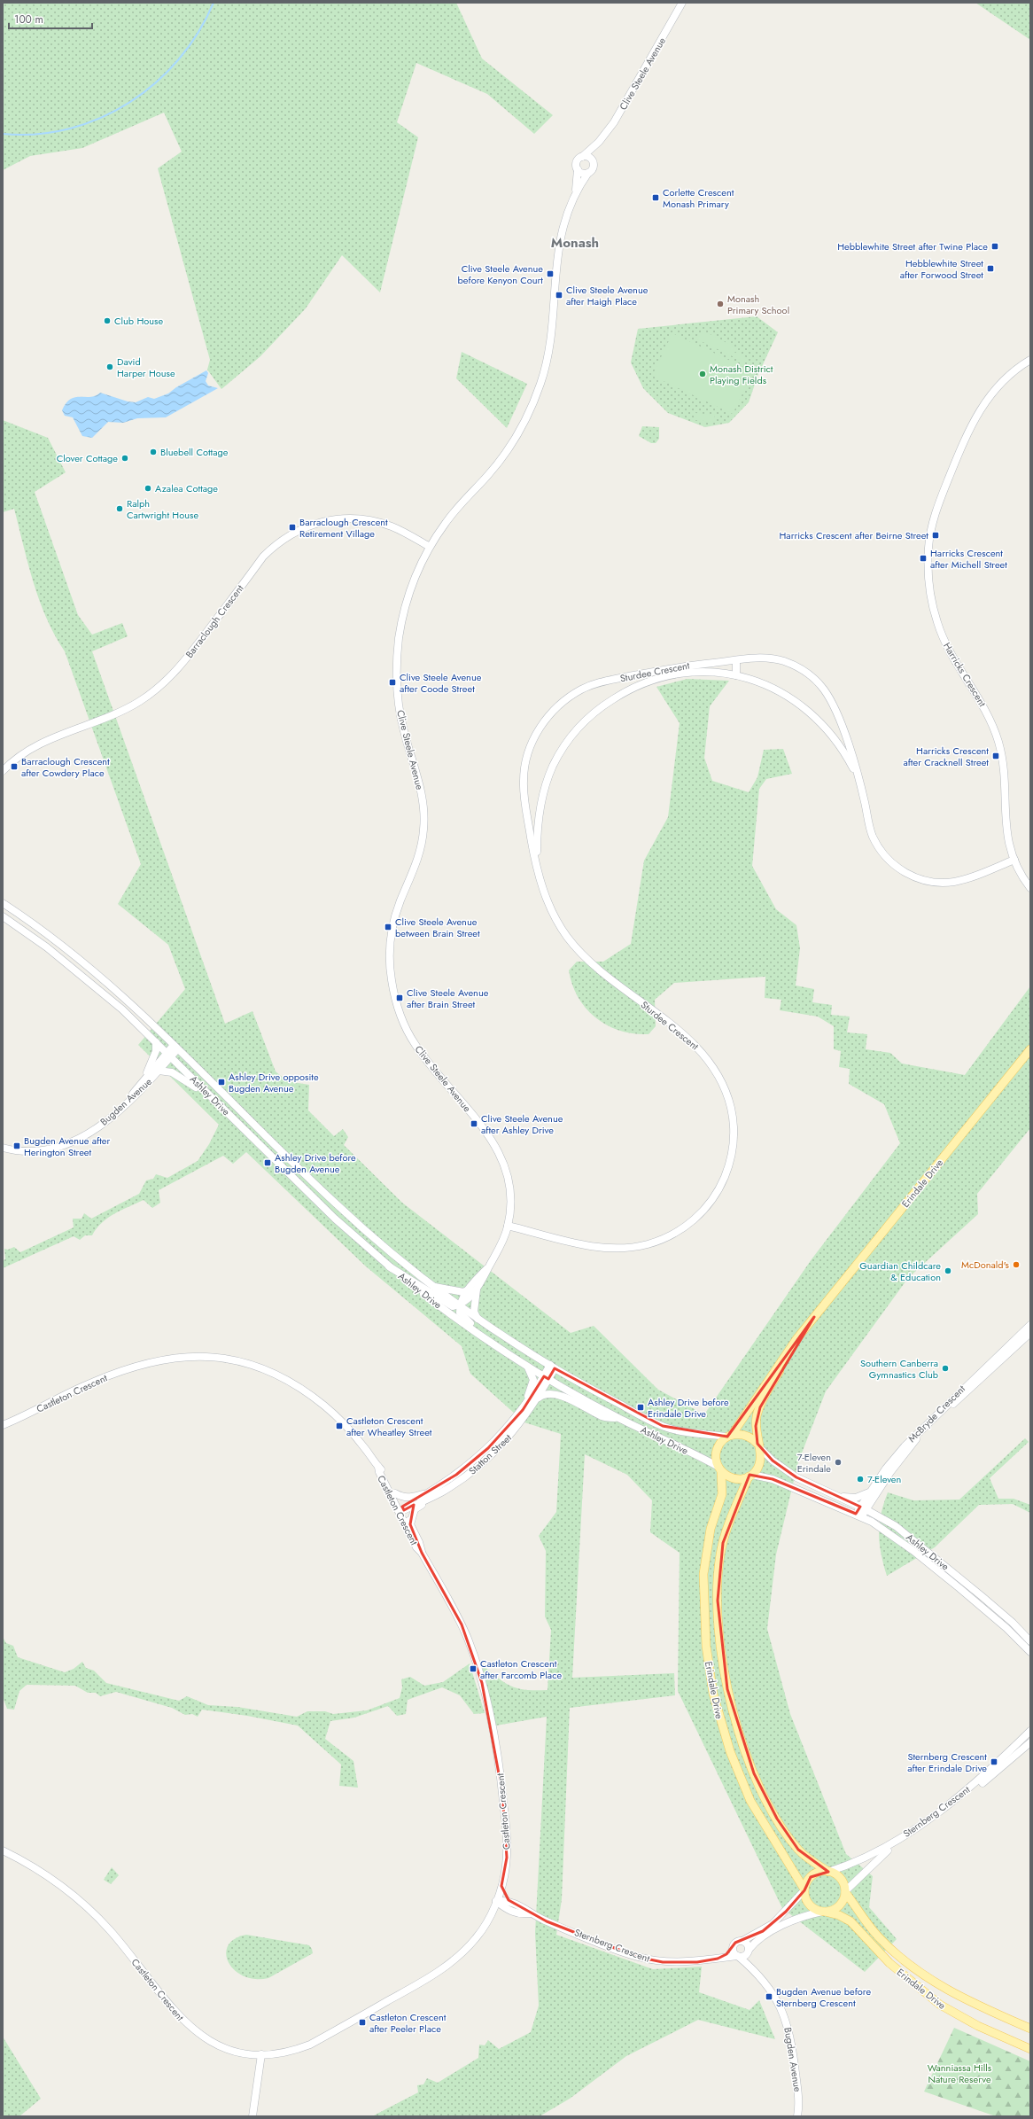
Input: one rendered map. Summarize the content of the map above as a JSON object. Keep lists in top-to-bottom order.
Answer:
{
  "streets": {
    "main road": ["Erindale Drive"],
    "street": [
      "Clive Steele Avenue",
      "Barraclough Crescent",
      "Sturdee Crescent",
      "Harricks Crescent",
      "Ashley Drive",
      "Bugden Avenue",
      "Castleton Crescent",
      "McBryde Crescent",
      "Statton Street",
      "Sternberg Crescent"
    ]
  },
  "crossings": [
    ["Clive Steele Avenue", "Barraclough Crescent"],
    ["Clive Steele Avenue", "Sturdee Crescent"],
    ["Clive Steele Avenue", "Ashley Drive"],
    ["Sturdee Crescent", "Harricks Crescent"],
    ["Ashley Drive", "Bugden Avenue"],
    ["Ashley Drive", "Erindale Drive"],
    ["Ashley Drive", "McBryde Crescent"],
    ["Ashley Drive", "Statton Street"],
    ["Bugden Avenue", "Sternberg Crescent"],
    ["Erindale Drive", "Sternberg Crescent"],
    ["Castleton Crescent", "Statton Street"],
    ["Castleton Crescent", "Sternberg Crescent"]
  ],
  "districts": ["Monash"],
  "parks": ["Wanniassa Hills Nature Reserve"],
  "places": {
    "transit": [
      "Corlette Crescent Monash Primary",
      "Hebblewhite Street after Twine Place",
      "Hebblewhite Street after Forwood Street",
      "Clive Steele Avenue before Kenyon Court",
      "Clive Steele Avenue after Haigh Place",
      "Barraclough Crescent Retirement Village",
      "Harricks Crescent after Beirne Street",
      "Harricks Crescent after Michell Street",
      "Clive Steele Avenue after Coode Street",
      "Harricks Crescent after Cracknell Street",
      "Barraclough Crescent after Cowdery Place",
      "Clive Steele Avenue between Brain Street",
      "Clive Steele Avenue after Brain Street",
      "Ashley Drive opposite Bugden Avenue",
      "Clive Steele Avenue after Ashley Drive",
      "Bugden Avenue after Herington Street",
      "Ashley Drive before Bugden Avenue",
      "Ashley Drive before Erindale Drive",
      "Castleton Crescent after Wheatley Street",
      "Castleton Crescent after Farcomb Place",
      "Sternberg Crescent after Erindale Drive",
      "Bugden Avenue before Sternberg Crescent",
      "Castleton Crescent after Peeler Place"
    ],
    "other": [
      "Monash Primary School",
      "Club House",
      "David Harper House",
      "Monash District Playing Fields",
      "Bluebell Cottage",
      "Clover Cottage",
      "Azalea Cottage",
      "Ralph Cartwright House",
      "McDonald's",
      "Guardian Childcare & Education",
      "Southern Canberra Gymnastics Club",
      "7-Eleven Erindale",
      "7-Eleven"
    ]
  },
  "scale_bar": "100 m"
}
